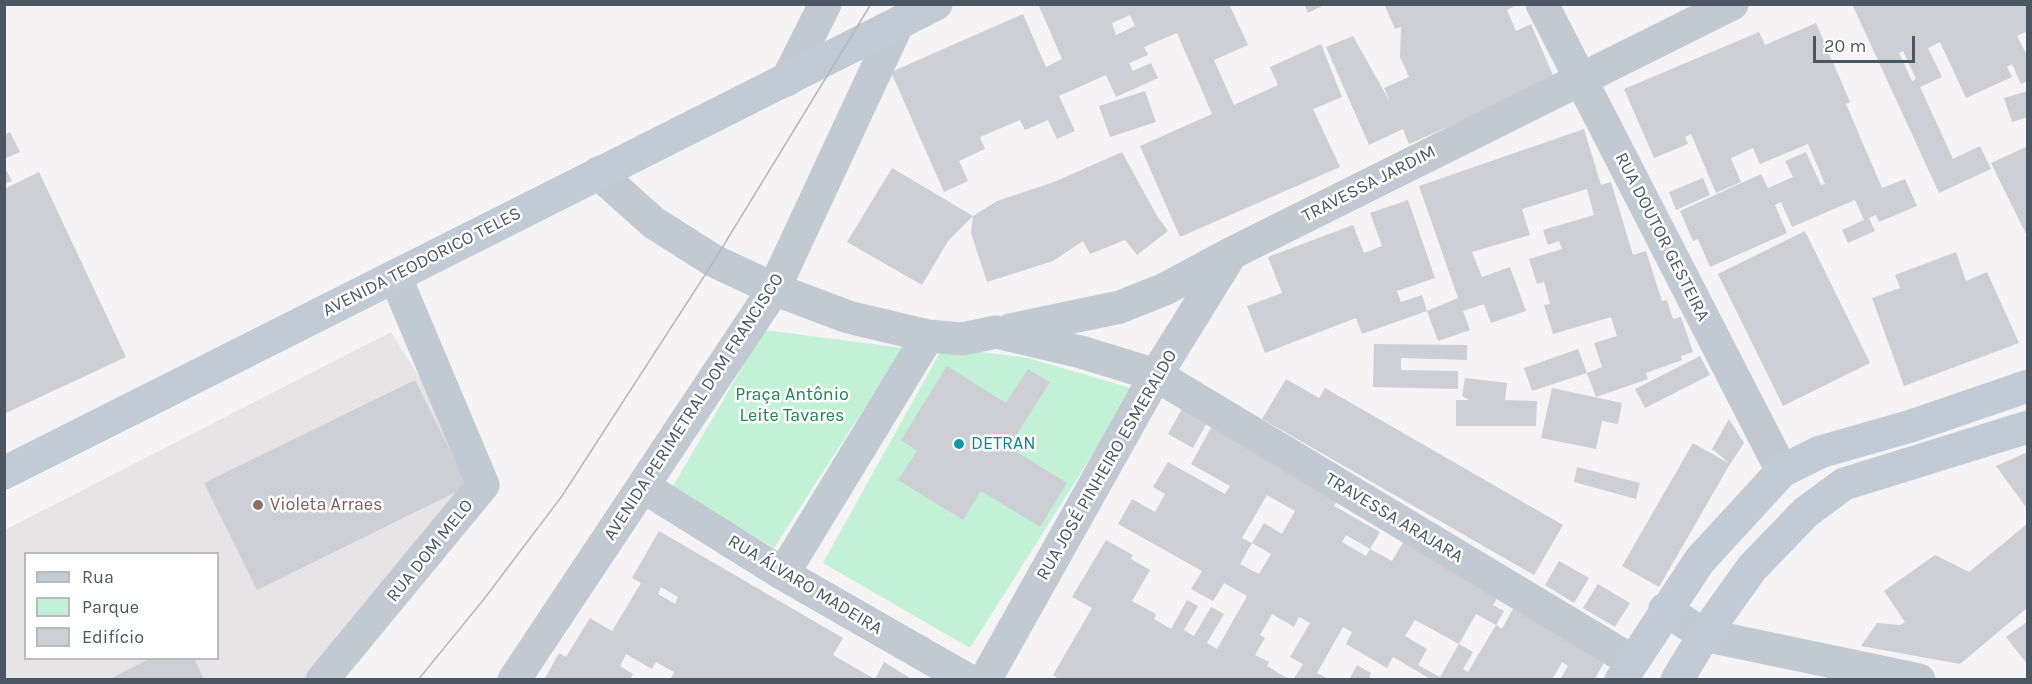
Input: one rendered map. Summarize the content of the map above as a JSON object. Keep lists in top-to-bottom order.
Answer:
{
  "streets": {
    "main road": ["AVENIDA TEODORICO TELES"],
    "street": [
      "TRAVESSA JARDIM",
      "RUA DOUTOR GESTEIRA",
      "AVENIDA PERIMETRAL DOM FRANCISCO",
      "RUA JOSÉ PINHEIRO ESMERALDO",
      "TRAVESSA ARAJARA",
      "RUA DOM MELO",
      "RUA ÁLVARO MADEIRA"
    ]
  },
  "crossings": [
    ["TRAVESSA JARDIM", "RUA DOUTOR GESTEIRA"],
    ["TRAVESSA JARDIM", "AVENIDA TEODORICO TELES"],
    ["TRAVESSA JARDIM", "AVENIDA PERIMETRAL DOM FRANCISCO"],
    ["TRAVESSA JARDIM", "RUA JOSÉ PINHEIRO ESMERALDO"],
    ["TRAVESSA JARDIM", "TRAVESSA ARAJARA"],
    ["AVENIDA TEODORICO TELES", "AVENIDA PERIMETRAL DOM FRANCISCO"],
    ["AVENIDA TEODORICO TELES", "RUA DOM MELO"],
    ["AVENIDA PERIMETRAL DOM FRANCISCO", "RUA ÁLVARO MADEIRA"],
    ["RUA JOSÉ PINHEIRO ESMERALDO", "TRAVESSA ARAJARA"]
  ],
  "parks": ["Praça Antônio Leite Tavares"],
  "places": ["DETRAN", "Violeta Arraes"],
  "legend": ["Rua", "Parque", "Edifício"],
  "scale_bar": "20 m"
}
